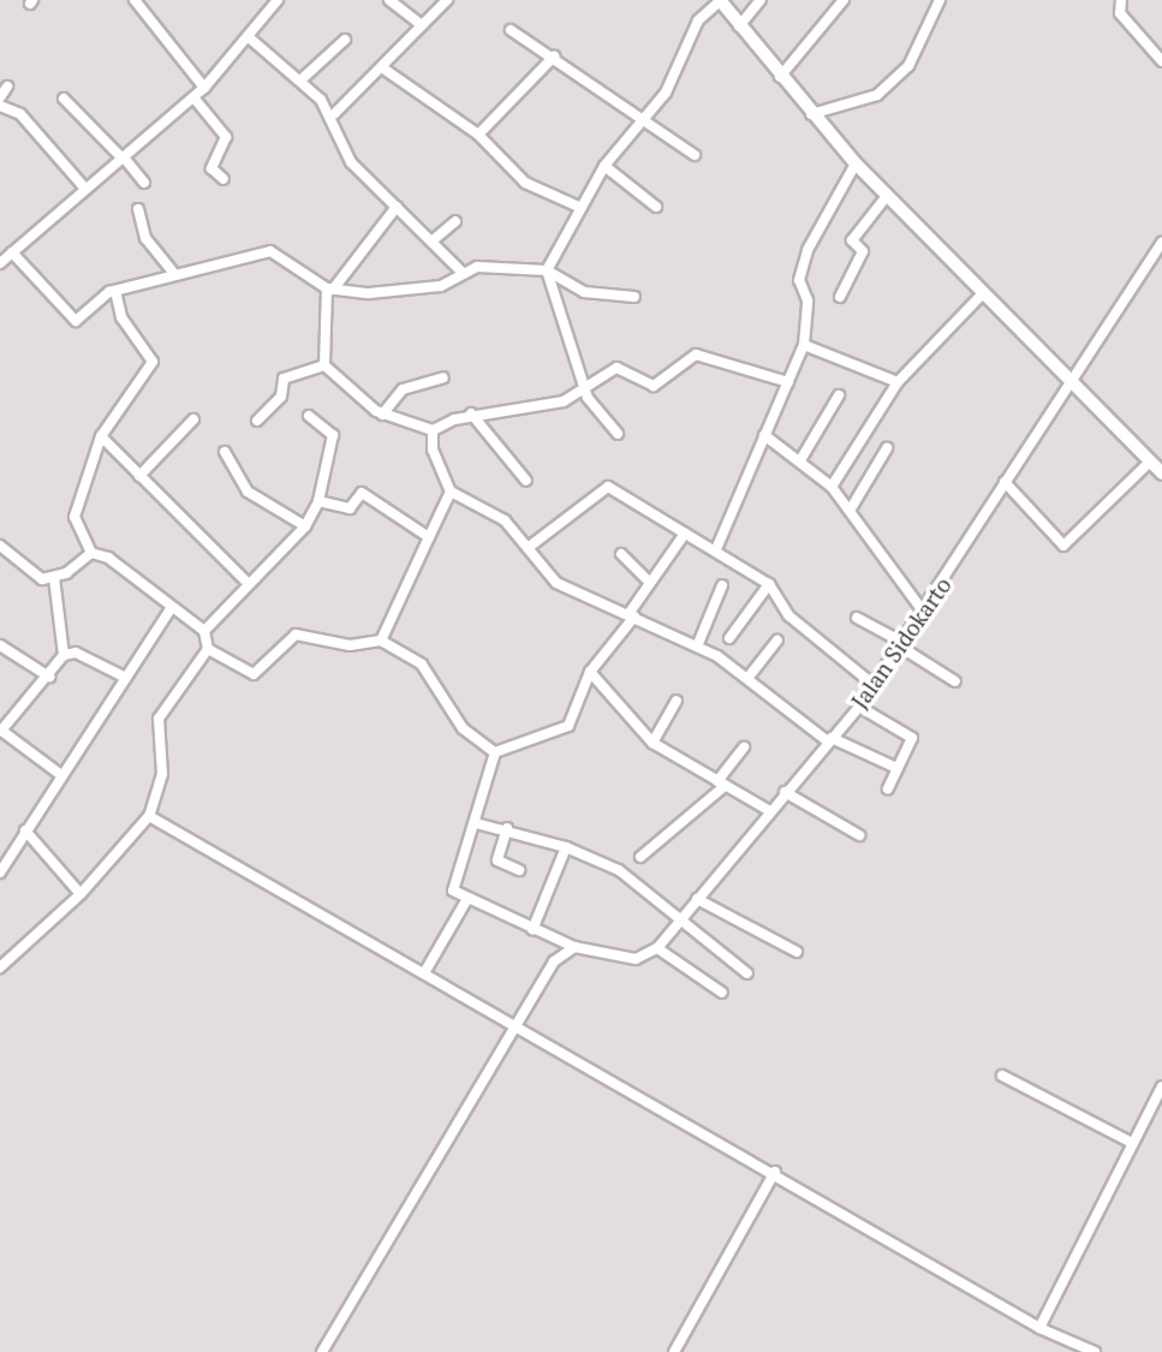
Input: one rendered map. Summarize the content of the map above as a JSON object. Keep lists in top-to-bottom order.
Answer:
{
  "streets": {
    "street": ["Jalan Sidokarto"]
  }
}
